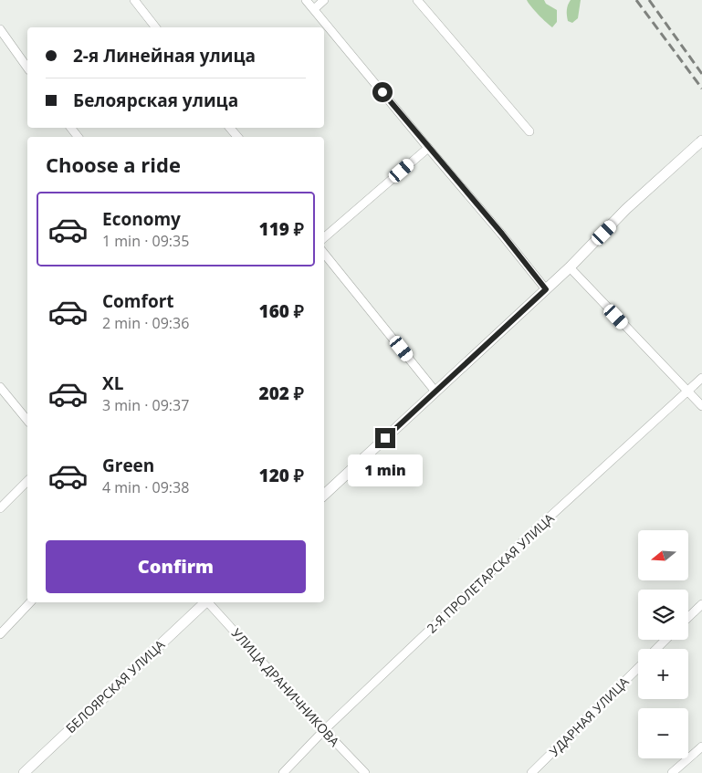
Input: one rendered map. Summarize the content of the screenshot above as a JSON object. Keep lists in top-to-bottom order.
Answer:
{
  "streets": {
    "street": [
      "2-Я ПРОЛЕТАРСКАЯ УЛИЦА",
      "БЕЛОЯРСКАЯ УЛИЦА",
      "УЛИЦА ДРАНИЧНИКОВА",
      "УДАРНАЯ УЛИЦА"
    ]
  },
  "crossings": [
    ["2-Я ПРОЛЕТАРСКАЯ УЛИЦА", "УЛИЦА ДРАНИЧНИКОВА"]
  ],
  "north": "left",
  "page": {
    "banner": ["2-я Линейная улица", "Белоярская улица"],
    "heading": "Choose a ride",
    "list": [
      {
        "name": "Economy",
        "note": "1 min · 09:35",
        "value": "119 ₽"
      },
      {
        "name": "Comfort",
        "note": "2 min · 09:36",
        "value": "160 ₽"
      },
      {
        "name": "XL",
        "note": "3 min · 09:37",
        "value": "202 ₽"
      },
      {
        "name": "Green",
        "note": "4 min · 09:38",
        "value": "120 ₽"
      }
    ],
    "bubble": "1 min",
    "map_buttons": ["+", "−"],
    "buttons": "Confirm"
  }
}
